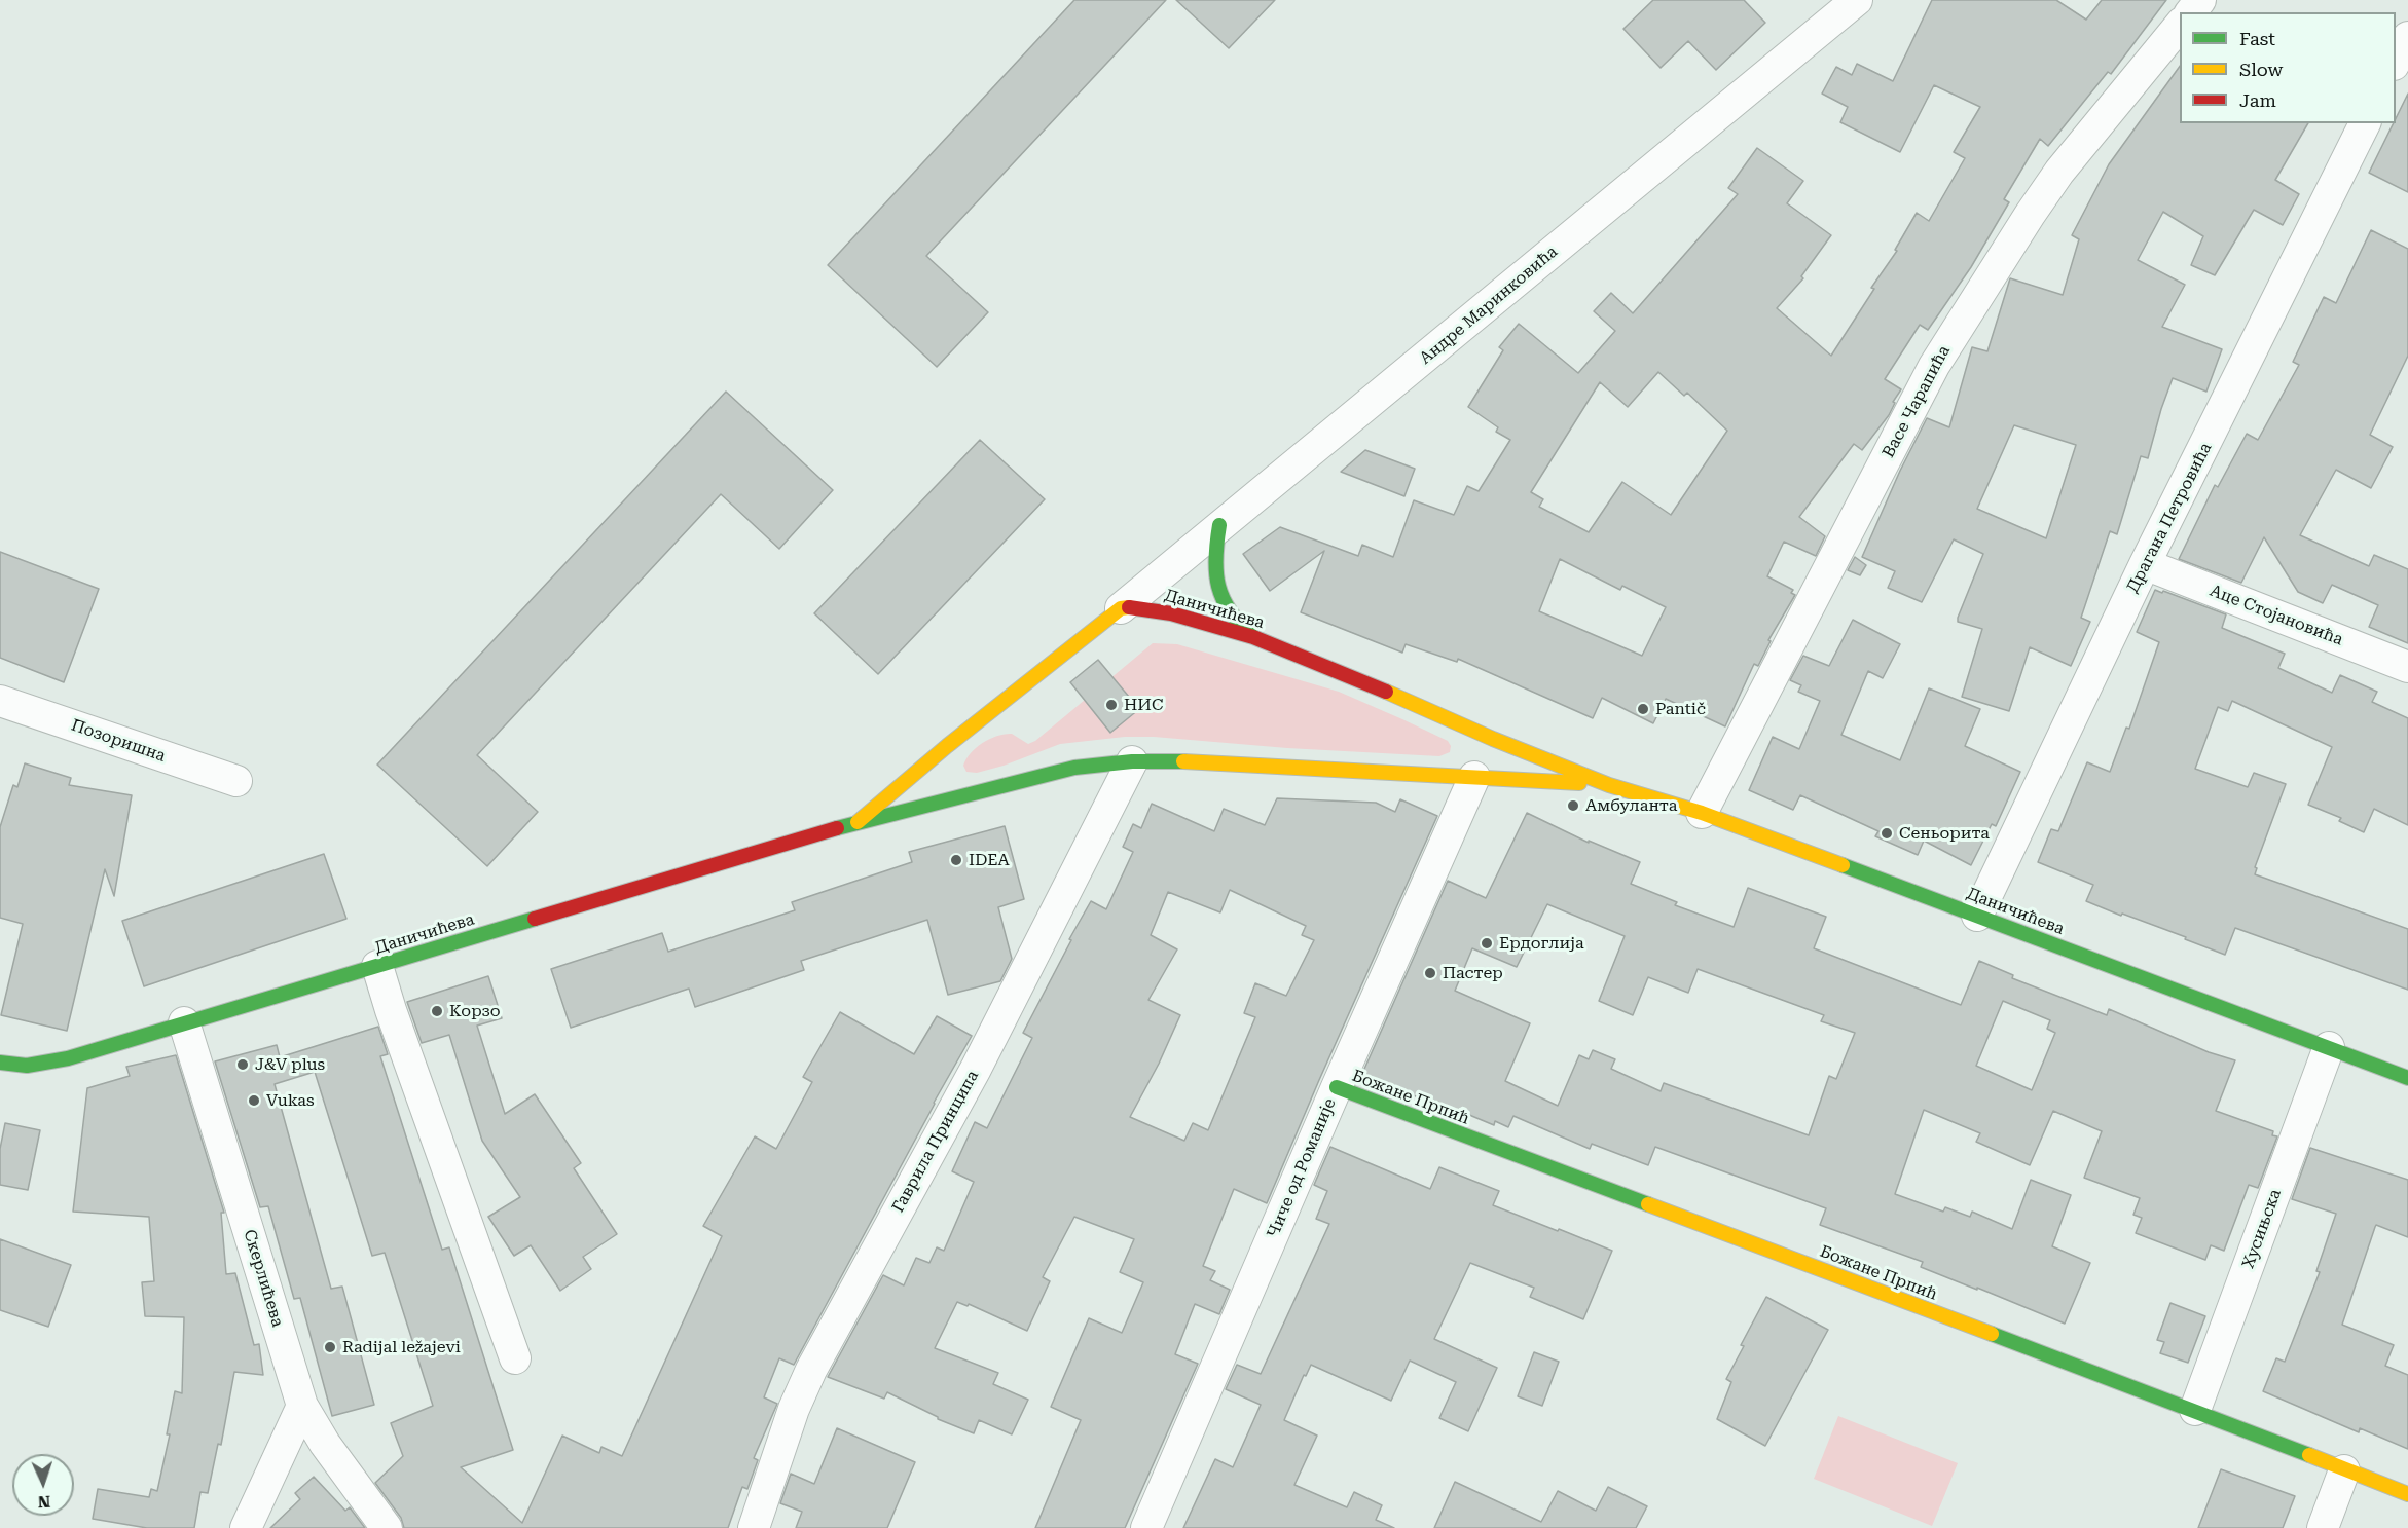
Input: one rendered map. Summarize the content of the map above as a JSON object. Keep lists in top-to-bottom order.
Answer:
{
  "streets": {
    "street": [
      "Андре Маринковића",
      "Васе Чарапића",
      "Драгана Петровића",
      "Даничићева",
      "Аце Стојановића",
      "Позоришна",
      "Божане Прпић",
      "Гаврила Принципа",
      "Чиче од Романије",
      "Хусињска",
      "Скерлићева"
    ]
  },
  "crossings": [
    ["Андре Маринковића", "Даничићева"],
    ["Васе Чарапића", "Даничићева"],
    ["Драгана Петровића", "Даничићева"],
    ["Драгана Петровића", "Аце Стојановића"],
    ["Даничићева", "Гаврила Принципа"],
    ["Даничићева", "Чиче од Романије"],
    ["Даничићева", "Хусињска"],
    ["Даничићева", "Скерлићева"],
    ["Божане Прпић", "Чиче од Романије"],
    ["Божане Прпић", "Хусињска"]
  ],
  "places": [
    "НИС",
    "Pantič",
    "Амбуланта",
    "Сеньорита",
    "IDEA",
    "Ердоглија",
    "Пастер",
    "Корзо",
    "J&V plus",
    "Vukas",
    "Radijal ležajevi"
  ],
  "legend": ["Fast", "Slow", "Jam"],
  "north": "bottom"
}
